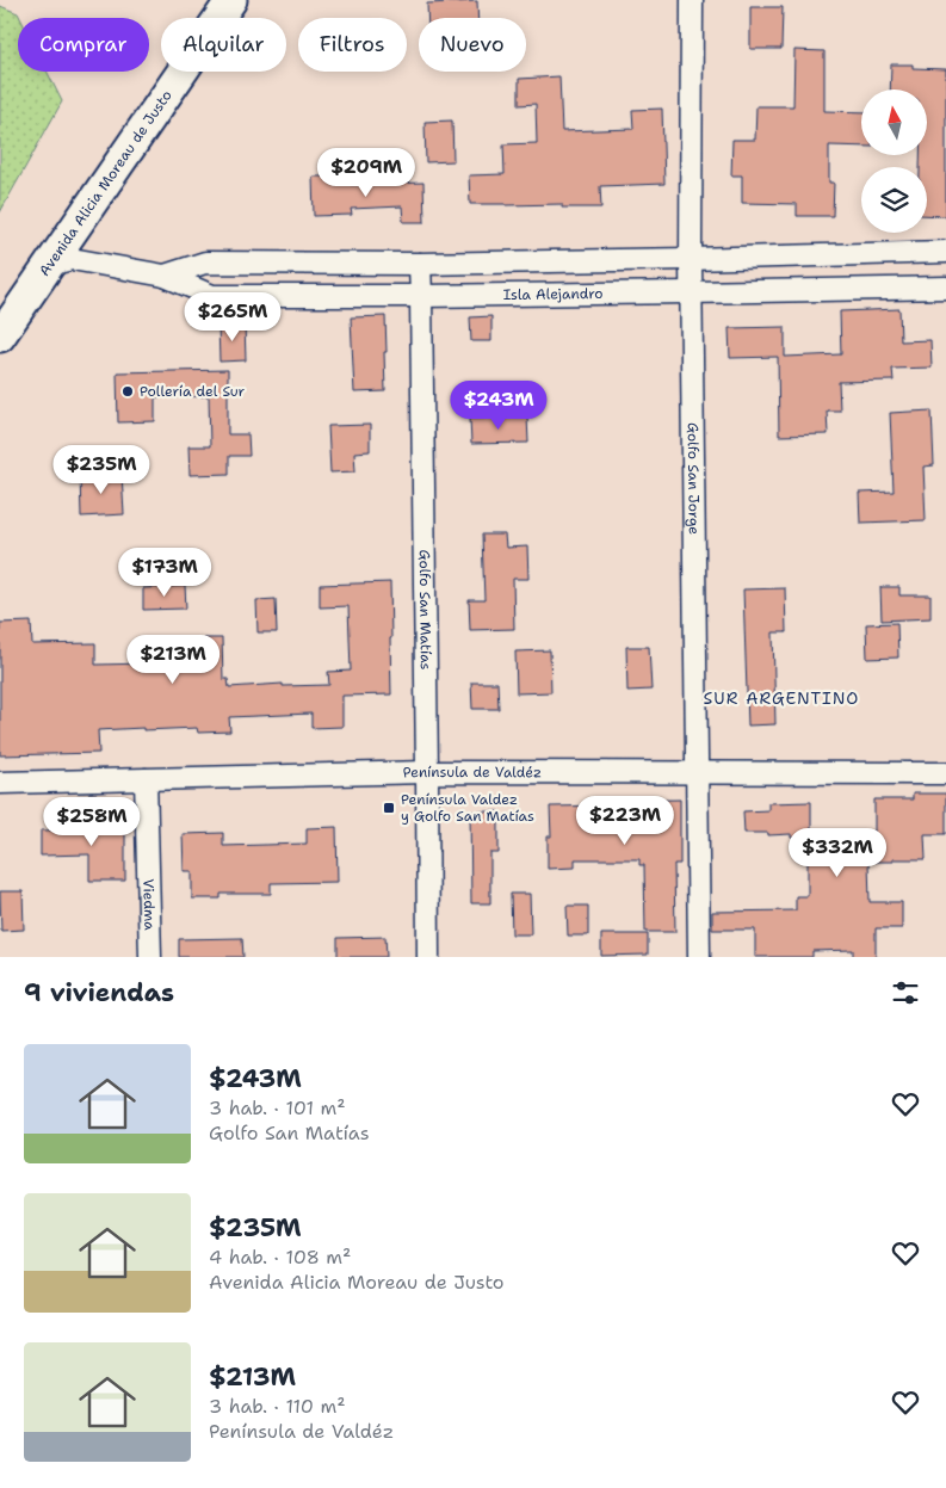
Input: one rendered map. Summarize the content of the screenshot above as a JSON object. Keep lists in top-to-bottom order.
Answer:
{
  "streets": {
    "main road": ["Avenida Alicia Moreau de Justo"],
    "street": [
      "Isla Alejandro",
      "Golfo San Jorge",
      "Golfo San Matías",
      "Península de Valdéz",
      "Viedma"
    ]
  },
  "crossings": [
    ["Avenida Alicia Moreau de Justo", "Isla Alejandro"],
    ["Isla Alejandro", "Golfo San Jorge"],
    ["Isla Alejandro", "Golfo San Matías"],
    ["Golfo San Jorge", "Península de Valdéz"],
    ["Golfo San Matías", "Península de Valdéz"],
    ["Península de Valdéz", "Viedma"]
  ],
  "districts": ["SUR ARGENTINO"],
  "places": {
    "other": ["Pollería del Sur"],
    "transit": ["Península Valdez y Golfo San Matías"]
  },
  "north": "top",
  "page": {
    "chip": [
      "Comprar",
      "Alquilar",
      "Filtros",
      "Nuevo"
    ],
    "price": [
      "$209M",
      "$265M",
      "$243M",
      "$235M",
      "$173M",
      "$213M",
      "$223M",
      "$258M",
      "$332M"
    ],
    "heading": "9 viviendas",
    "list": [
      {
        "name": "$243M",
        "note": "3 hab. · 101 m² · Golfo San Matías"
      },
      {
        "name": "$235M",
        "note": "4 hab. · 108 m² · Avenida Alicia Moreau de Justo"
      },
      {
        "name": "$213M",
        "note": "3 hab. · 110 m² · Península de Valdéz"
      }
    ]
  }
}
